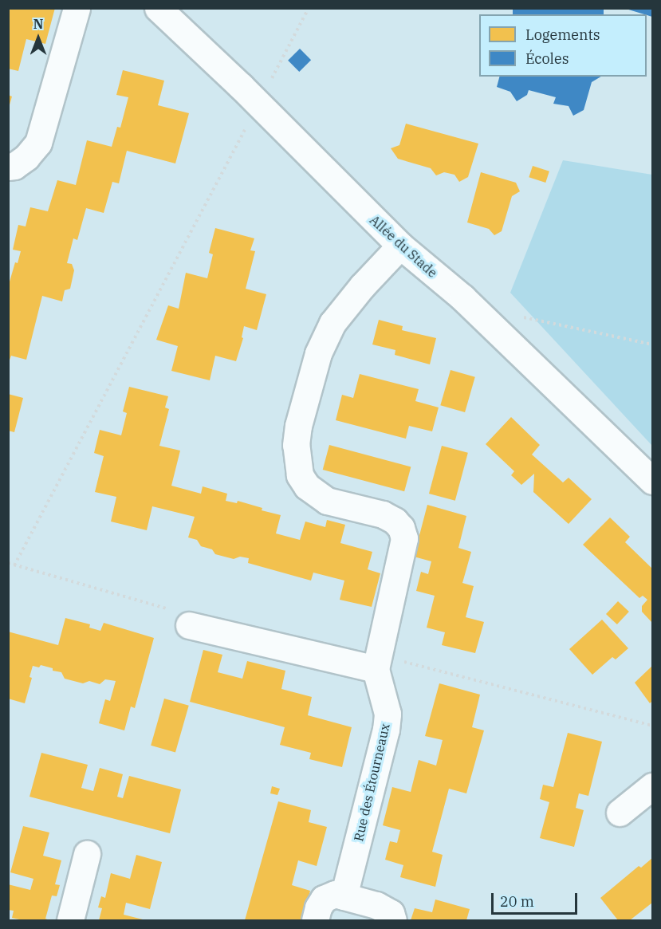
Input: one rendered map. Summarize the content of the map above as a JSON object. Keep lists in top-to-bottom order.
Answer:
{
  "streets": {
    "street": ["Allée du Stade", "Rue des Étourneaux"]
  },
  "crossings": [
    ["Allée du Stade", "Rue des Étourneaux"]
  ],
  "legend": ["Logements", "Écoles"],
  "scale_bar": "20 m",
  "north": "top"
}
